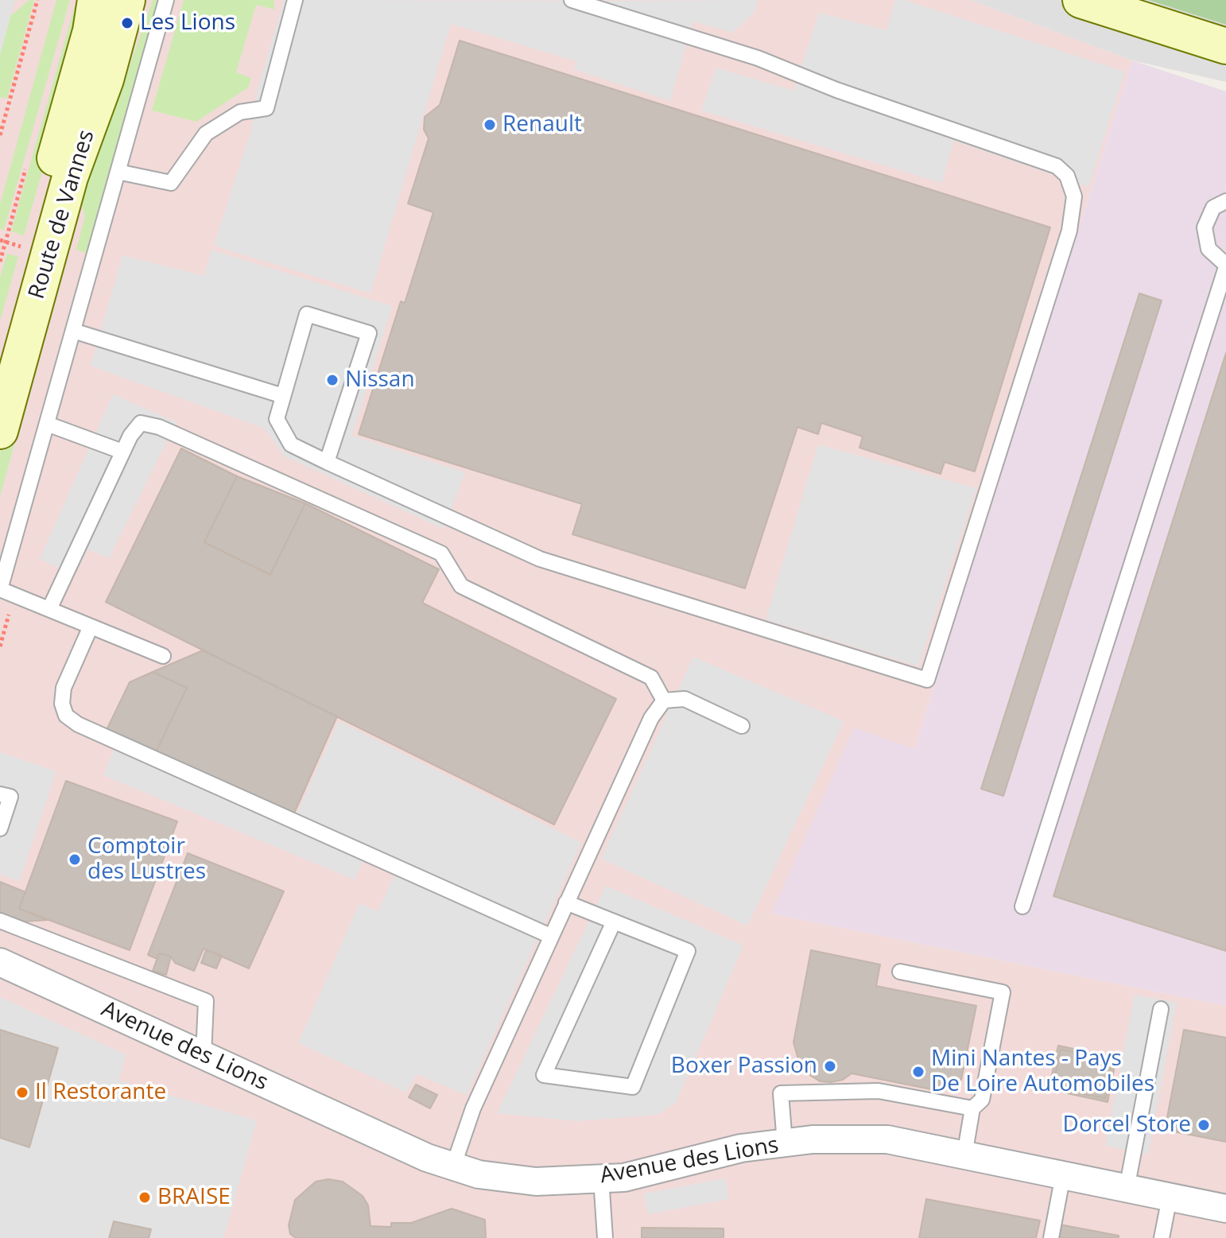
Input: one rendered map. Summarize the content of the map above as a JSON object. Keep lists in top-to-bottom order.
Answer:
{
  "streets": {
    "main road": ["Route de Vannes"],
    "street": ["Avenue des Lions"]
  },
  "places": [
    "Les Lions",
    "Renault",
    "Nissan",
    "Comptoir des Lustres",
    "Boxer Passion",
    "Mini Nantes - Pays De Loire Automobiles",
    "Il Restorante",
    "Dorcel Store",
    "BRAISE"
  ]
}
